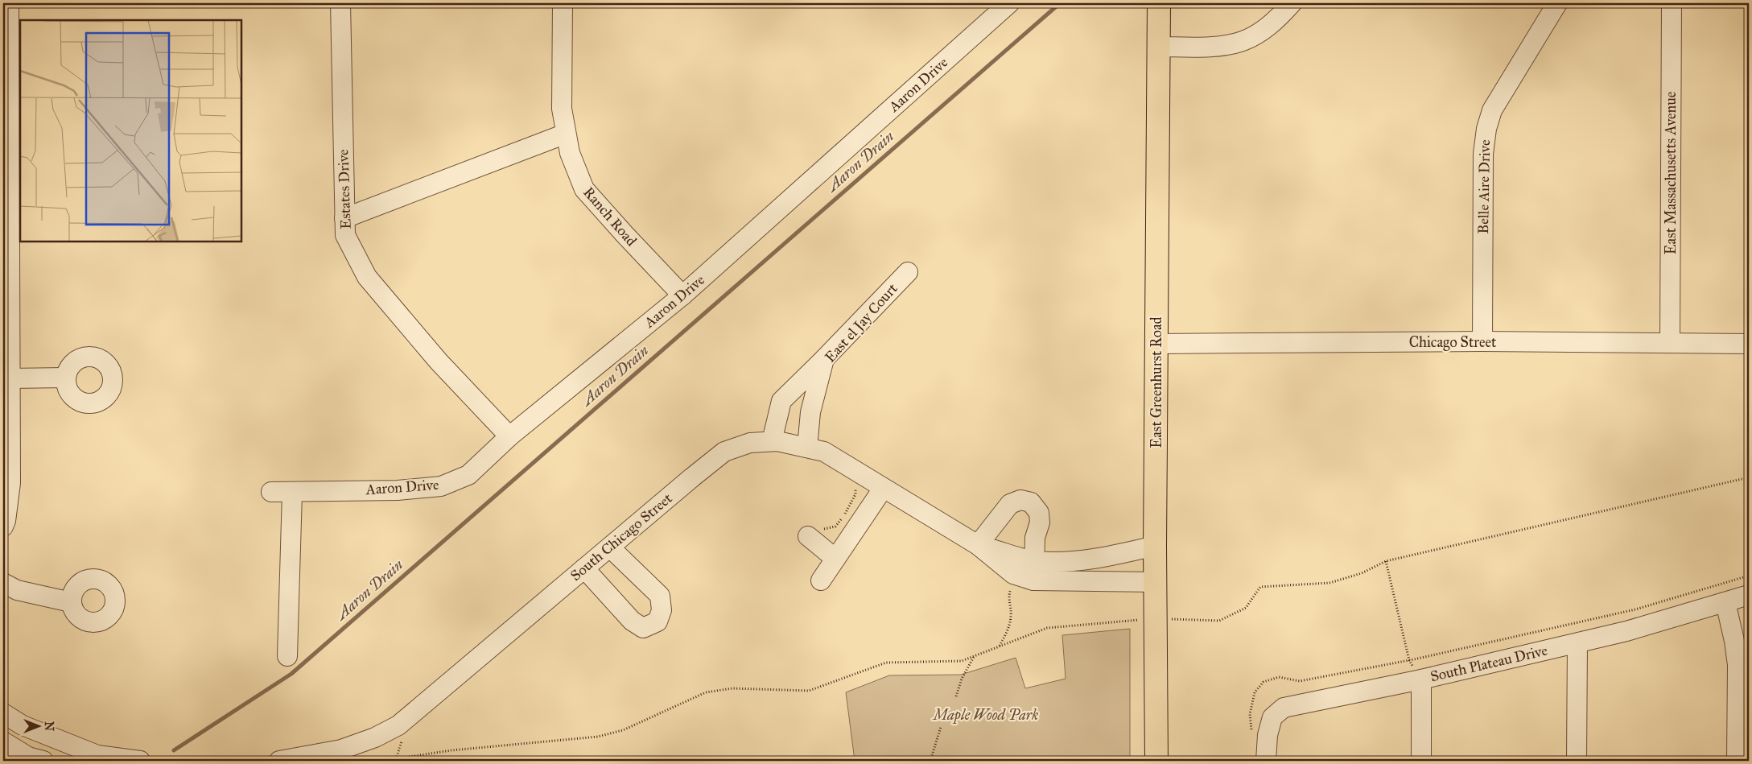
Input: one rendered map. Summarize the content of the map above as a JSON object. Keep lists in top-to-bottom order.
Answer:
{
  "streets": {
    "main road": ["East Greenhurst Road"],
    "street": [
      "Aaron Drive",
      "East Massachusetts Avenue",
      "Belle Aire Drive",
      "Estates Drive",
      "Ranch Road",
      "East el Jay Court",
      "Chicago Street",
      "South Chicago Street",
      "South Plateau Drive"
    ]
  },
  "crossings": [
    ["Aaron Drive", "Estates Drive"],
    ["Aaron Drive", "Ranch Road"],
    ["East Massachusetts Avenue", "Chicago Street"],
    ["Belle Aire Drive", "Chicago Street"],
    ["East el Jay Court", "South Chicago Street"],
    ["Chicago Street", "East Greenhurst Road"],
    ["East Greenhurst Road", "South Chicago Street"]
  ],
  "water": ["Aaron Drain"],
  "parks": ["Maple Wood Park"],
  "north": "right"
}
